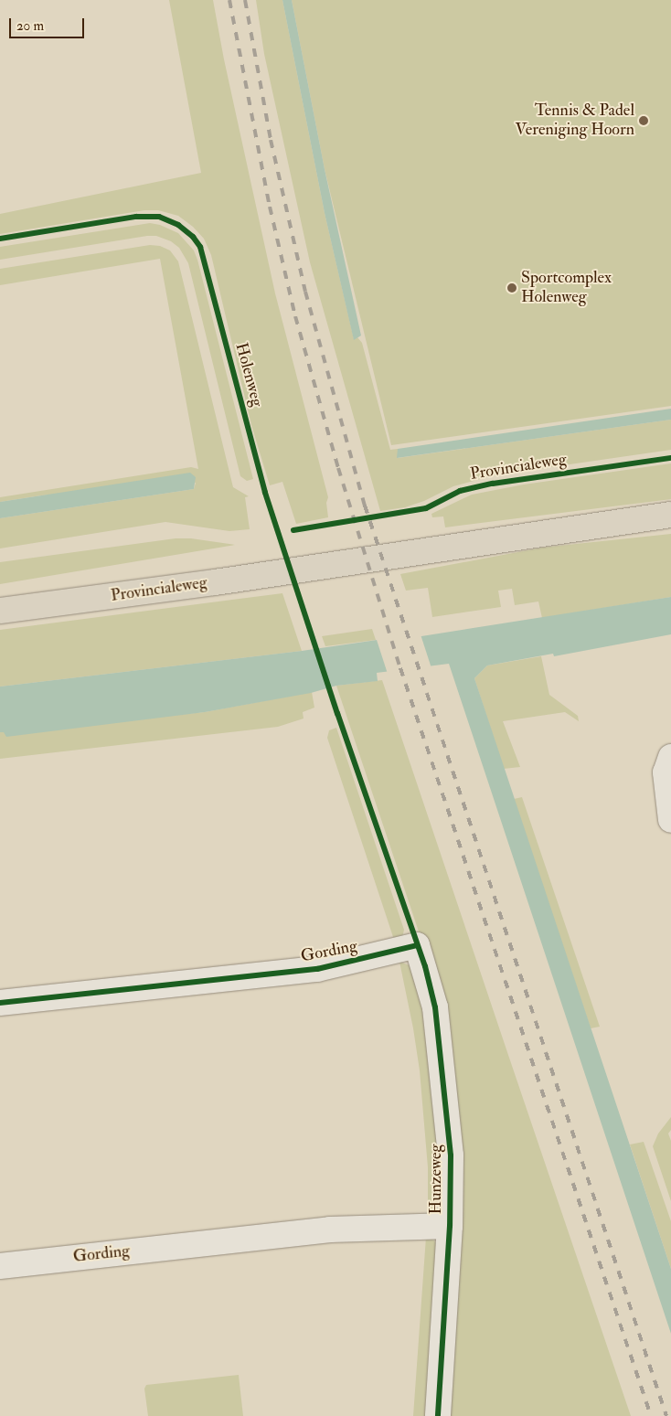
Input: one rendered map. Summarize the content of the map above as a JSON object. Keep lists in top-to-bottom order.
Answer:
{
  "streets": {
    "main road": ["Provincialeweg"],
    "street": ["Gording", "Hunzeweg"],
    "cycle path": ["Holenweg"]
  },
  "crossings": [
    ["Gording", "Hunzeweg"]
  ],
  "places": ["Tennis & Padel Vereniging Hoorn", "Sportcomplex Holenweg"],
  "scale_bar": "20 m"
}
